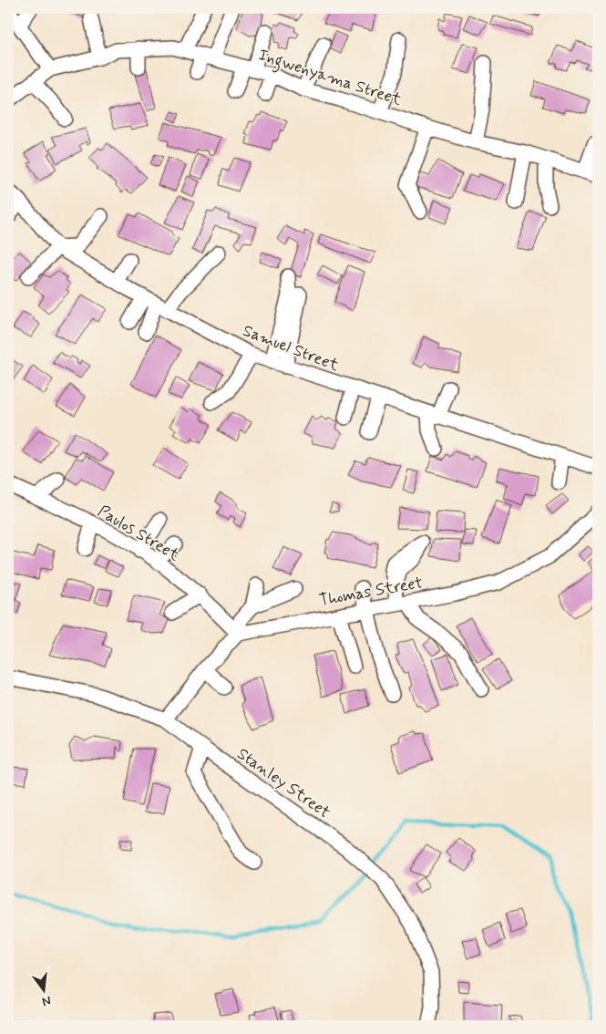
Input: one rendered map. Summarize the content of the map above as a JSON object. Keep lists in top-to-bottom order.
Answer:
{
  "streets": {
    "street": [
      "Ingwenyama Street",
      "Samuel Street",
      "Paulos Street",
      "Thomas Street",
      "Stanley Street"
    ]
  },
  "crossings": [
    ["Paulos Street", "Thomas Street"]
  ],
  "north": "bottom"
}
